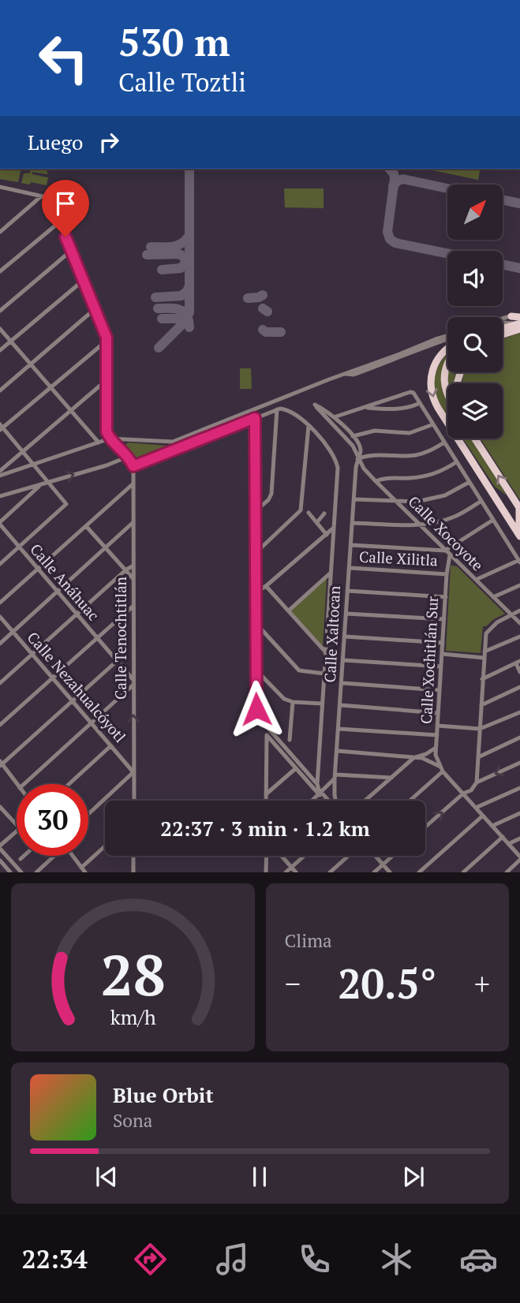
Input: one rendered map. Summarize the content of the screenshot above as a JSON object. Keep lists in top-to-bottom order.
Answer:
{
  "streets": {
    "street": [
      "Calle Xocoyote",
      "Calle Xilitla",
      "Calle Anáhuac",
      "Calle Xaltocan",
      "Calle Tenochtitlán",
      "Calle Xochitlán Sur",
      "Calle Nezahualcóyotl"
    ]
  },
  "crossings": [
    ["Calle Xocoyote", "Calle Xaltocan"],
    ["Calle Xocoyote", "Calle Xochitlán Sur"],
    ["Calle Xilitla", "Calle Xaltocan"],
    ["Calle Xilitla", "Calle Xochitlán Sur"],
    ["Calle Anáhuac", "Calle Tenochtitlán"],
    ["Calle Tenochtitlán", "Calle Nezahualcóyotl"]
  ],
  "north": "top right",
  "page": {
    "turn": ["530 m", "Calle Toztli"],
    "then": "Luego",
    "limit": "30",
    "trip": "22:37 · 3 min · 1.2 km",
    "tile": "Clima",
    "heat": ["−", "20.5°", "+"],
    "song": ["Blue Orbit", "Sona"],
    "tabs": "22:34",
    "gauge": ["28", "km/h"]
  }
}
